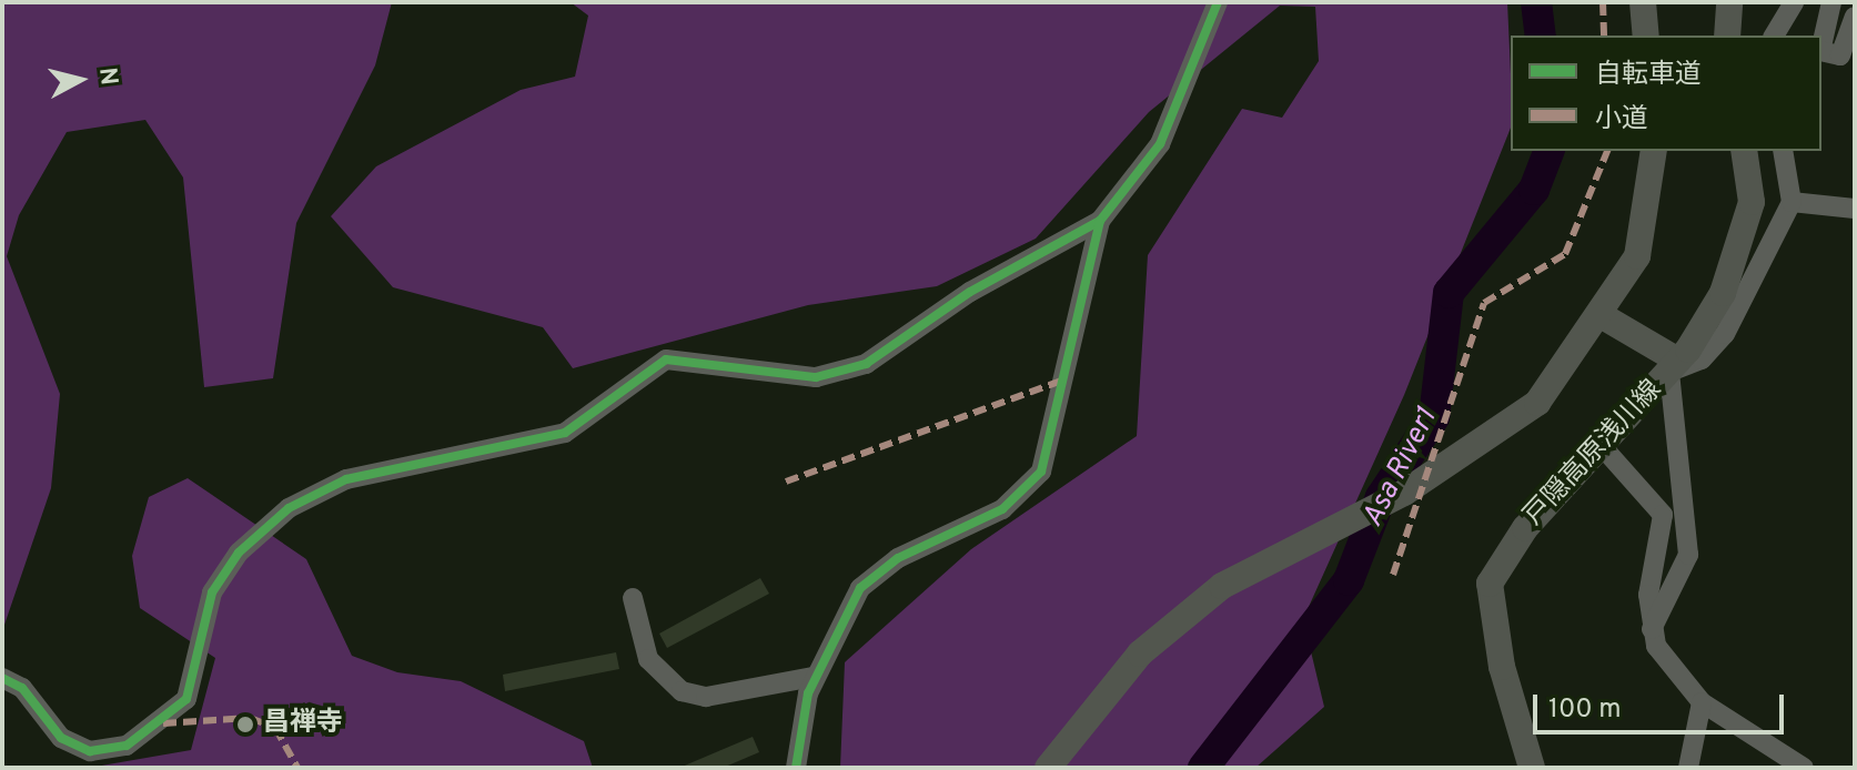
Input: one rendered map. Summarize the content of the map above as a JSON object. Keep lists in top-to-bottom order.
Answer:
{
  "streets": {
    "main road": ["戸隠高原浅川線"]
  },
  "water": ["Asa River1"],
  "places": ["昌禅寺"],
  "legend": ["自転車道", "小道"],
  "scale_bar": "100 m",
  "north": "right"
}
